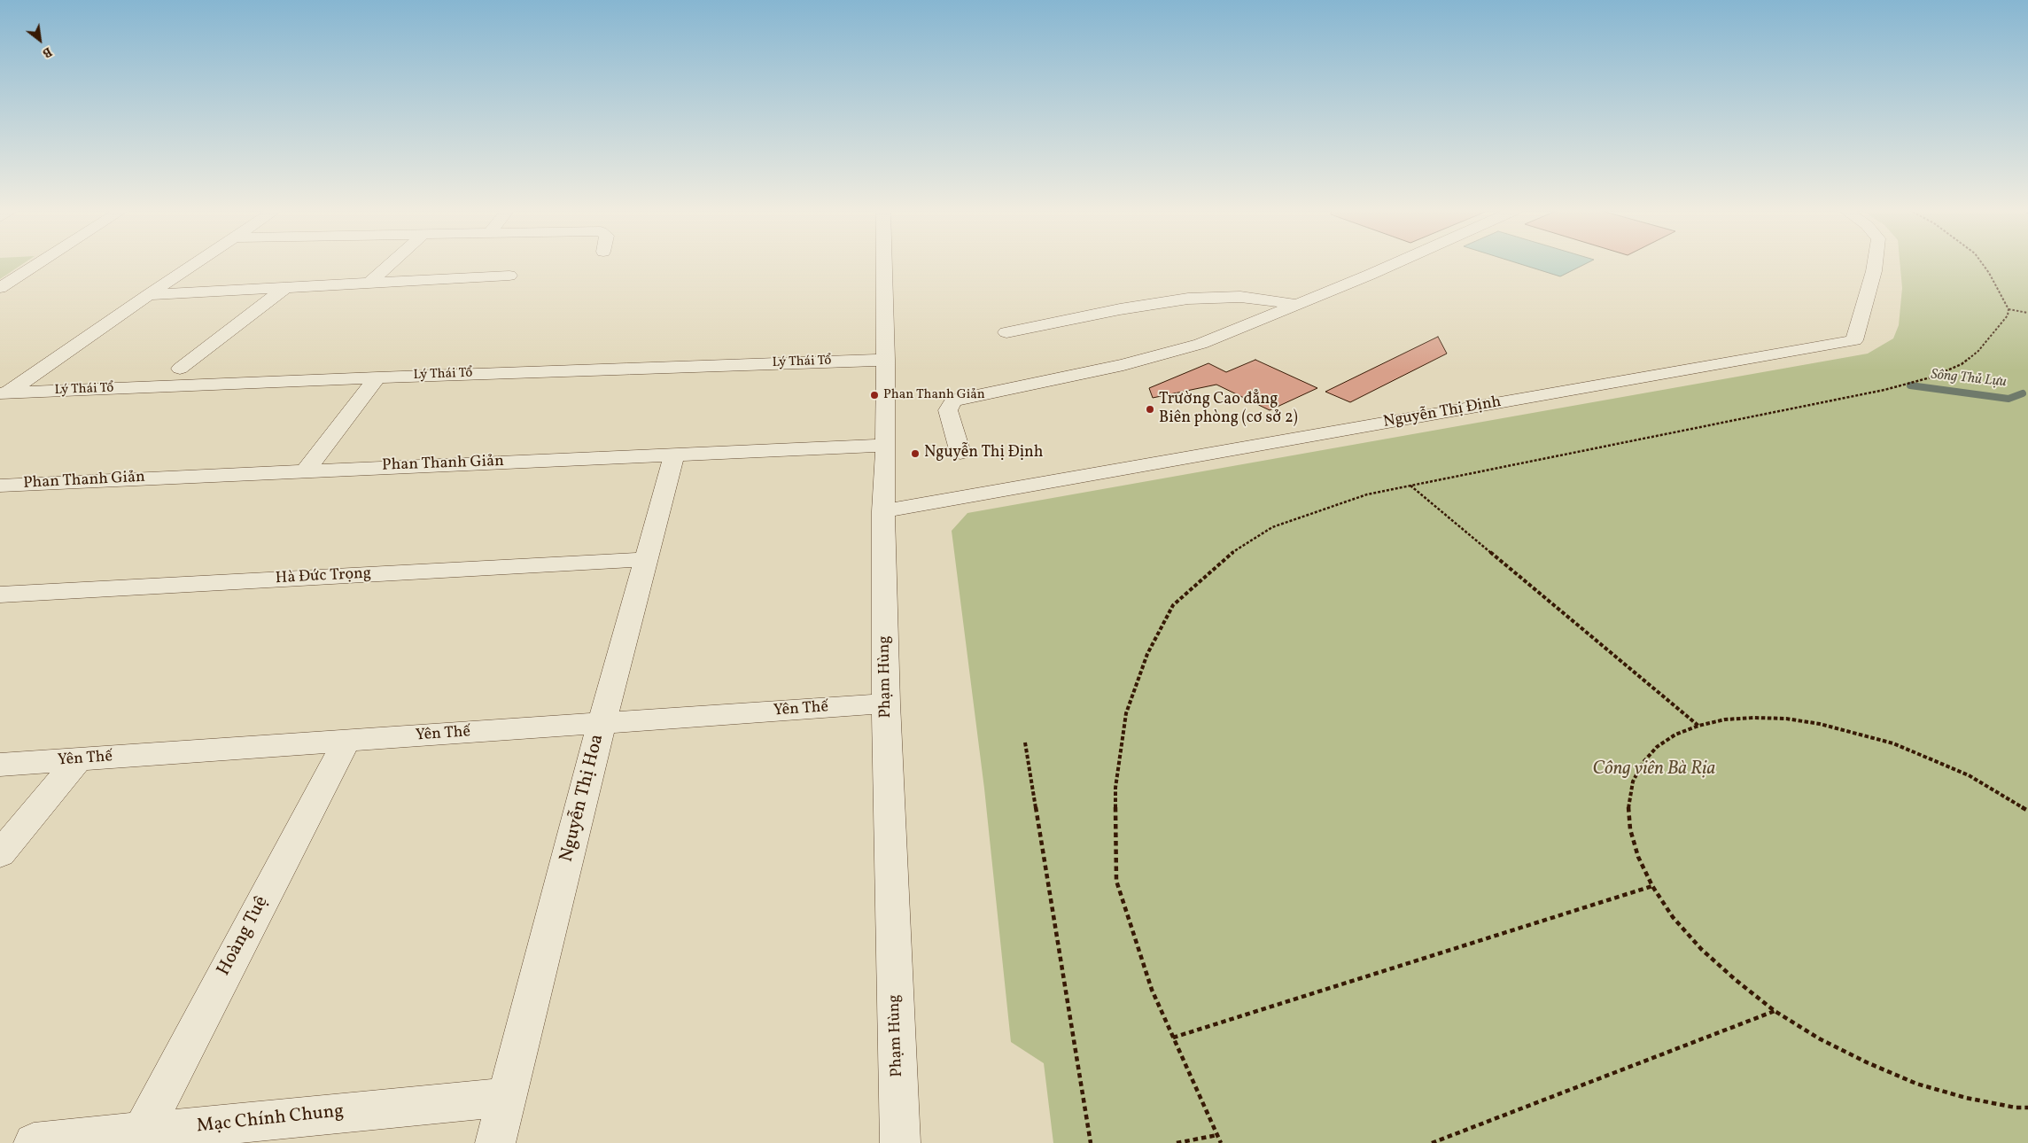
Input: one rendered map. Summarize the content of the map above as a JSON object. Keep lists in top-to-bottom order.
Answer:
{
  "streets": {
    "street": [
      "Lý Thái Tổ",
      "Nguyễn Thị Định",
      "Phan Thanh Giản",
      "Hà Đức Trọng",
      "Phạm Hùng",
      "Yên Thế",
      "Nguyễn Thị Hoa",
      "Hoàng Tuệ",
      "Mạc Chính Chung"
    ]
  },
  "crossings": [
    ["Lý Thái Tổ", "Phạm Hùng"],
    ["Nguyễn Thị Định", "Phạm Hùng"],
    ["Phan Thanh Giản", "Phạm Hùng"],
    ["Phan Thanh Giản", "Nguyễn Thị Hoa"],
    ["Hà Đức Trọng", "Nguyễn Thị Hoa"],
    ["Phạm Hùng", "Yên Thế"],
    ["Yên Thế", "Nguyễn Thị Hoa"],
    ["Yên Thế", "Hoàng Tuệ"],
    ["Nguyễn Thị Hoa", "Mạc Chính Chung"],
    ["Hoàng Tuệ", "Mạc Chính Chung"]
  ],
  "water": ["Sông Thủ Lựu"],
  "parks": ["Công viên Bà Rịa"],
  "places": ["Phan Thanh Giản", "Trường Cao đẳng Biên phòng (cơ sở 2)", "Nguyễn Thị Định"],
  "north": "bottom right"
}
